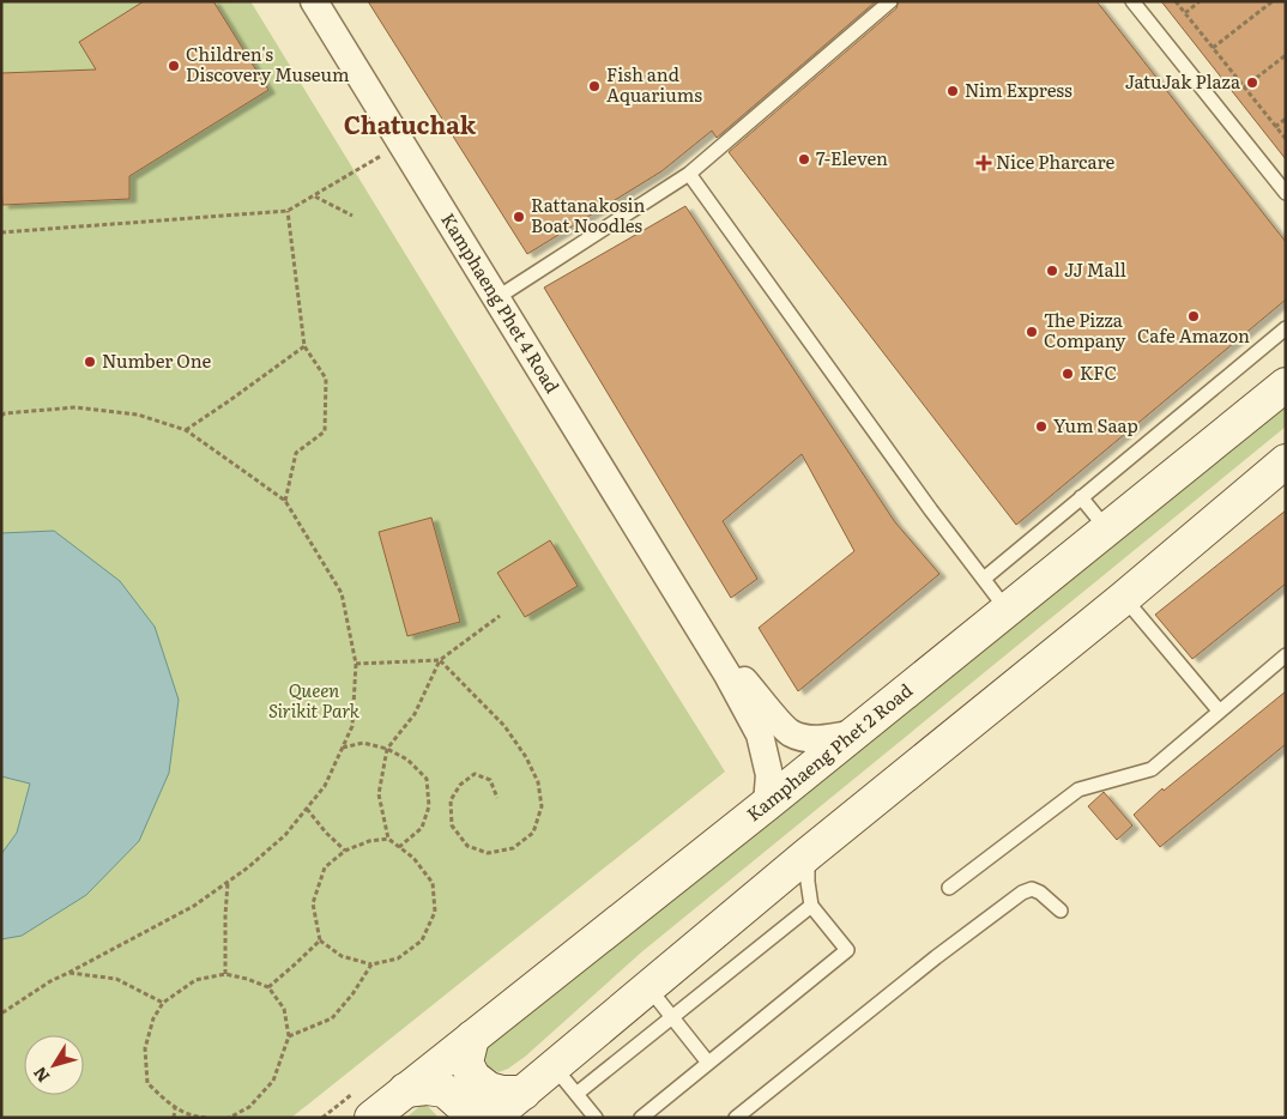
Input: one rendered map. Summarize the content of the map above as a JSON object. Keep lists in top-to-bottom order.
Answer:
{
  "streets": {
    "main road": ["Kamphaeng Phet 2 Road"],
    "street": ["Kamphaeng Phet 4 Road"]
  },
  "crossings": [
    ["Kamphaeng Phet 4 Road", "Kamphaeng Phet 2 Road"]
  ],
  "districts": ["Chatuchak"],
  "parks": ["Queen Sirikit Park"],
  "places": {
    "other": [
      "Children's Discovery Museum",
      "JatuJak Plaza",
      "Fish and Aquariums",
      "Nim Express",
      "7-Eleven",
      "Rattanakosin Boat Noodles",
      "JJ Mall",
      "Cafe Amazon",
      "The Pizza Company",
      "Number One",
      "KFC",
      "Yum Saap"
    ],
    "health": ["Nice Pharcare"]
  },
  "north": "bottom left"
}
